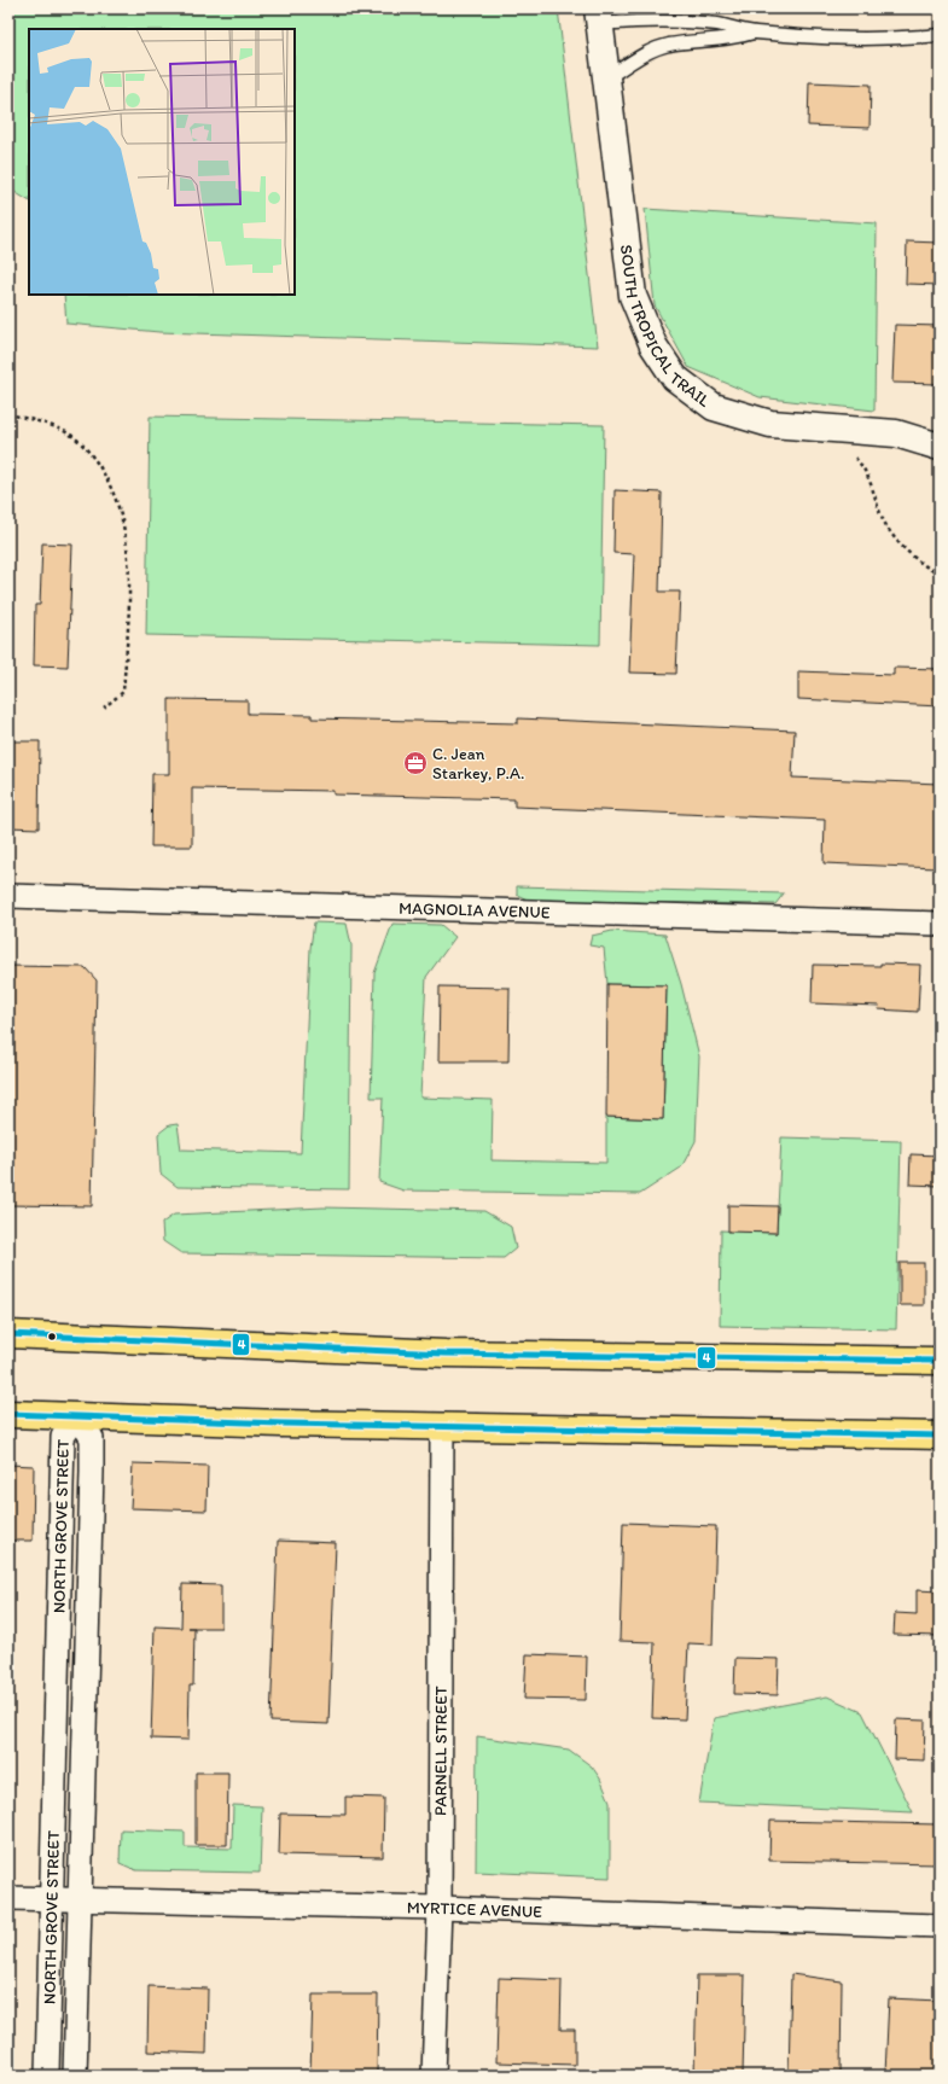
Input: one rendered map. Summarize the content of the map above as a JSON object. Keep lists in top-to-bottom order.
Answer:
{
  "streets": {
    "street": [
      "SOUTH TROPICAL TRAIL",
      "MAGNOLIA AVENUE",
      "NORTH GROVE STREET",
      "PARNELL STREET",
      "MYRTICE AVENUE"
    ]
  },
  "crossings": [
    ["NORTH GROVE STREET", "MYRTICE AVENUE"],
    ["PARNELL STREET", "MYRTICE AVENUE"]
  ],
  "places": {
    "office": ["C. Jean Starkey, P.A."]
  },
  "lines": ["transit line 4"]
}
